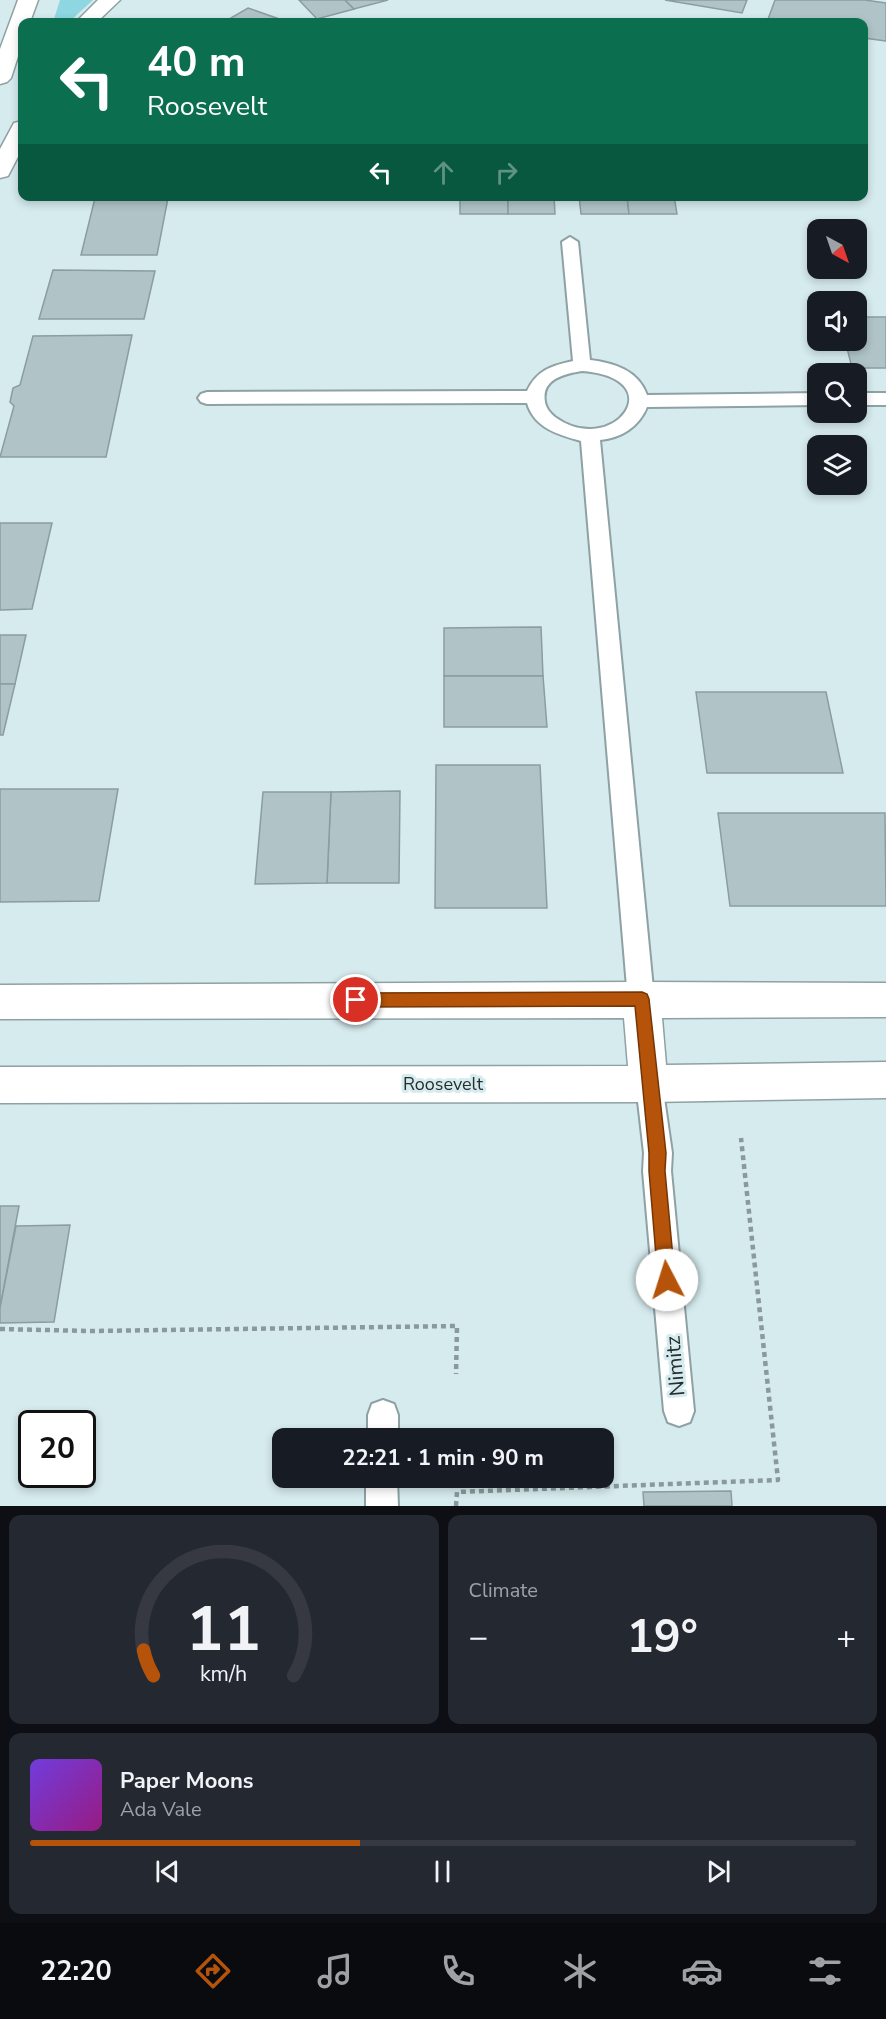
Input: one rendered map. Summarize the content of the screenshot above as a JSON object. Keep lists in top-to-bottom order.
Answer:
{
  "streets": {
    "main road": ["Roosevelt", "Nimitz"]
  },
  "crossings": [
    ["Roosevelt", "Nimitz"]
  ],
  "north": "bottom right",
  "page": {
    "turn": ["40 m", "Roosevelt"],
    "limit": "20",
    "trip": "22:21 · 1 min · 90 m",
    "tile": "Climate",
    "heat": ["−", "19°", "+"],
    "song": ["Paper Moons", "Ada Vale"],
    "tabs": "22:20",
    "gauge": ["11", "km/h"]
  }
}
